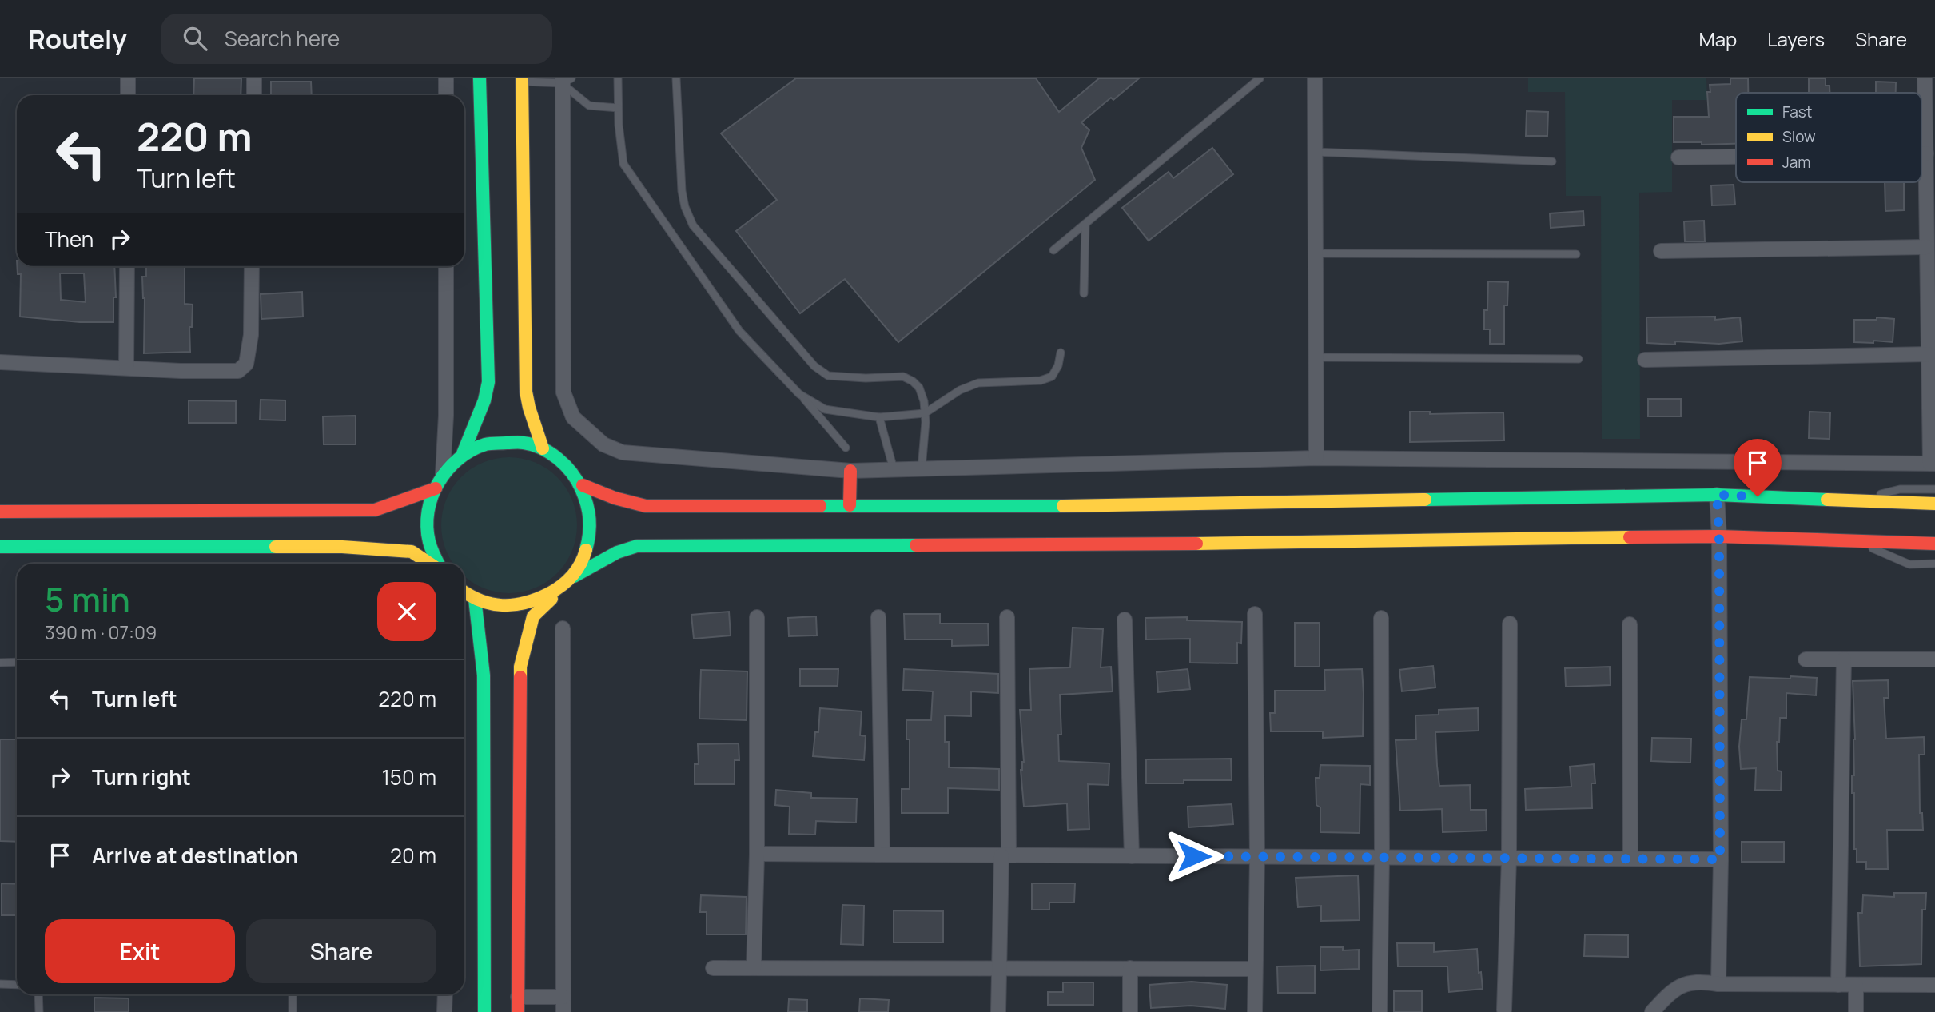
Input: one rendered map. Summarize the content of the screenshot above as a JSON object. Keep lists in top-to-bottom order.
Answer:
{
  "legend": ["Fast", "Slow", "Jam"],
  "page": {
    "header": "Routely",
    "search": "Search here",
    "nav": ["Map", "Layers", "Share"],
    "turn": ["220 m", "Turn left"],
    "then": "Then",
    "heading": ["5 min", "390 m · 07:09"],
    "list": [
      {
        "name": "Turn left",
        "value": "220 m"
      },
      {
        "name": "Turn right",
        "value": "150 m"
      },
      {
        "name": "Arrive at destination",
        "value": "20 m"
      }
    ],
    "buttons": ["Exit", "Share"]
  }
}
